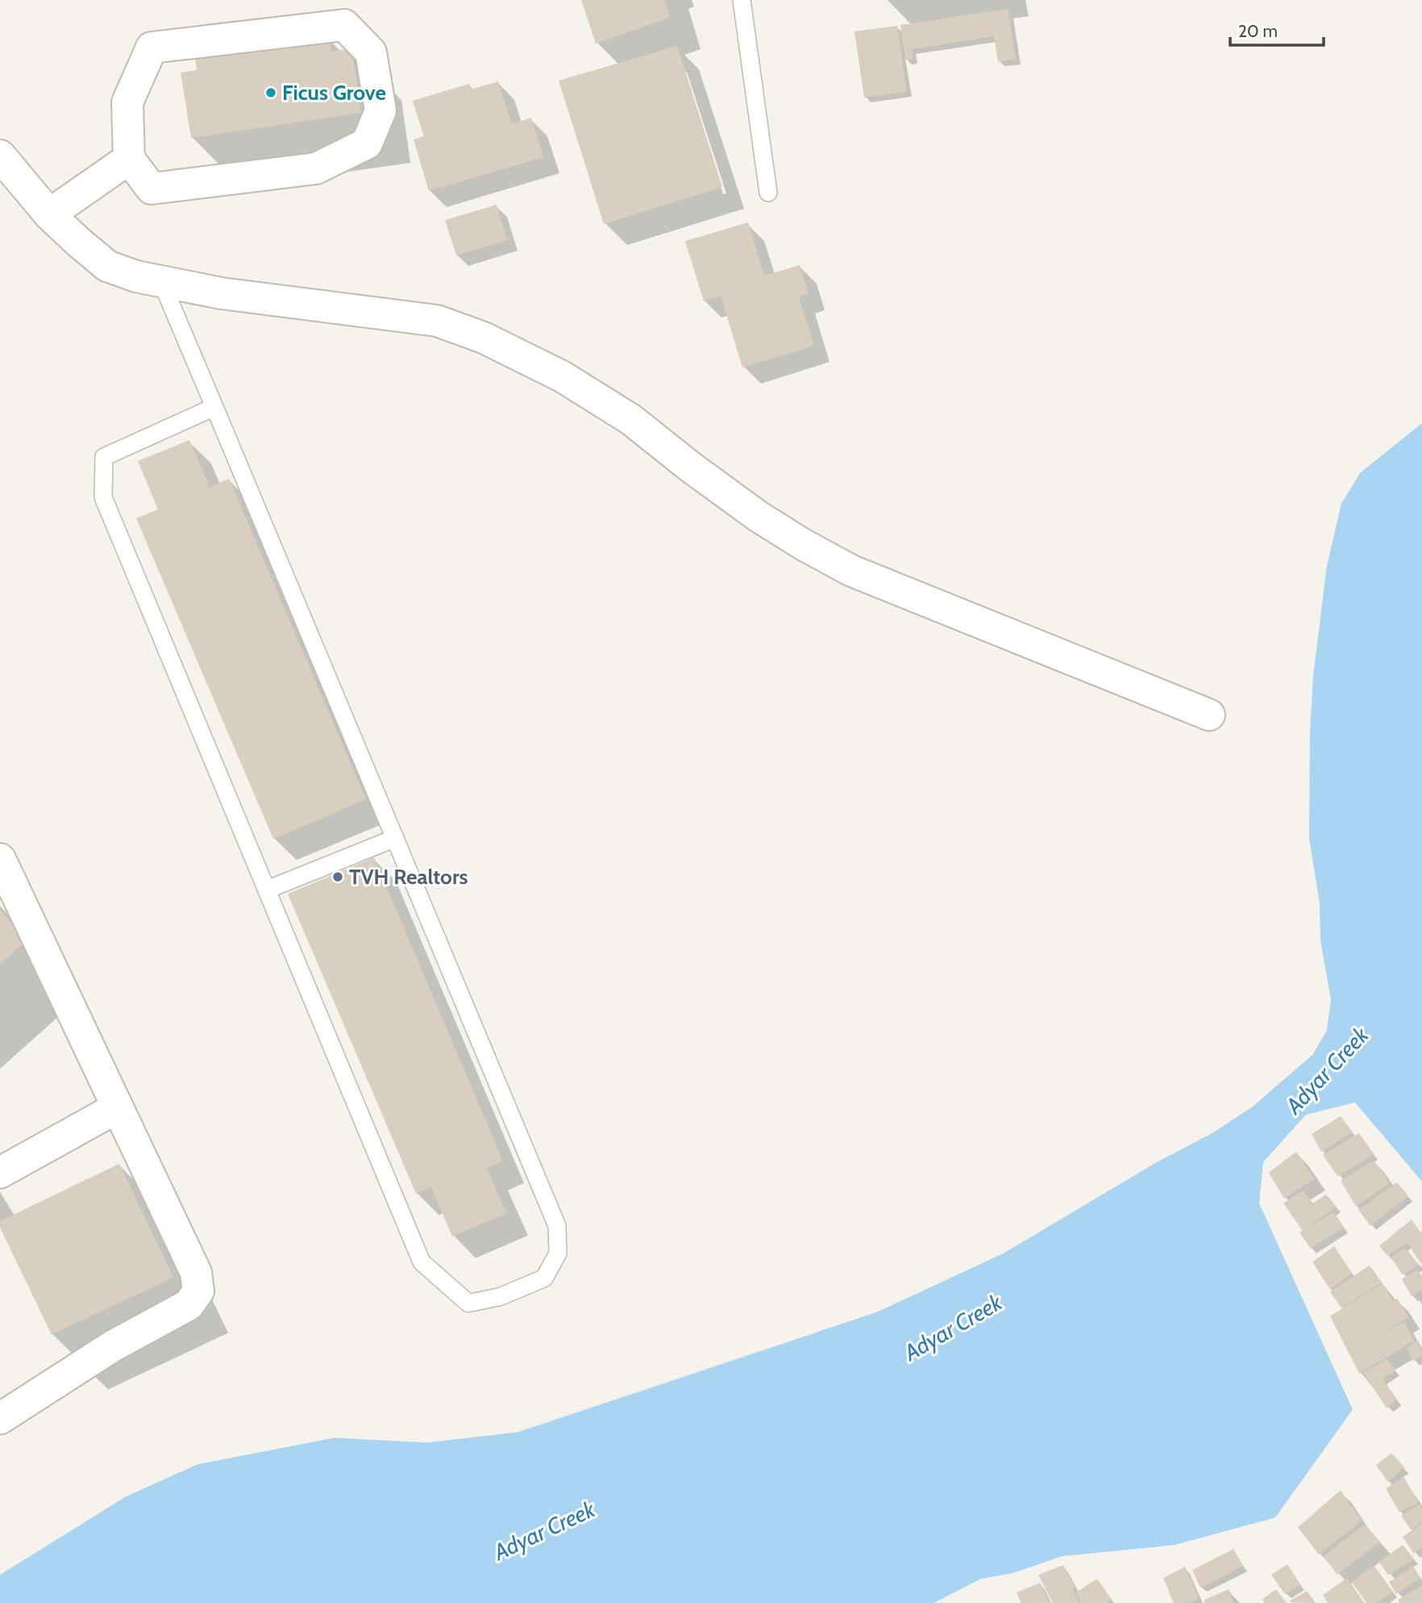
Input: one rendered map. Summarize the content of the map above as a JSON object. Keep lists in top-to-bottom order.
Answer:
{
  "water": ["Adyar Creek"],
  "places": ["Ficus Grove", "TVH Realtors"],
  "scale_bar": "20 m"
}
